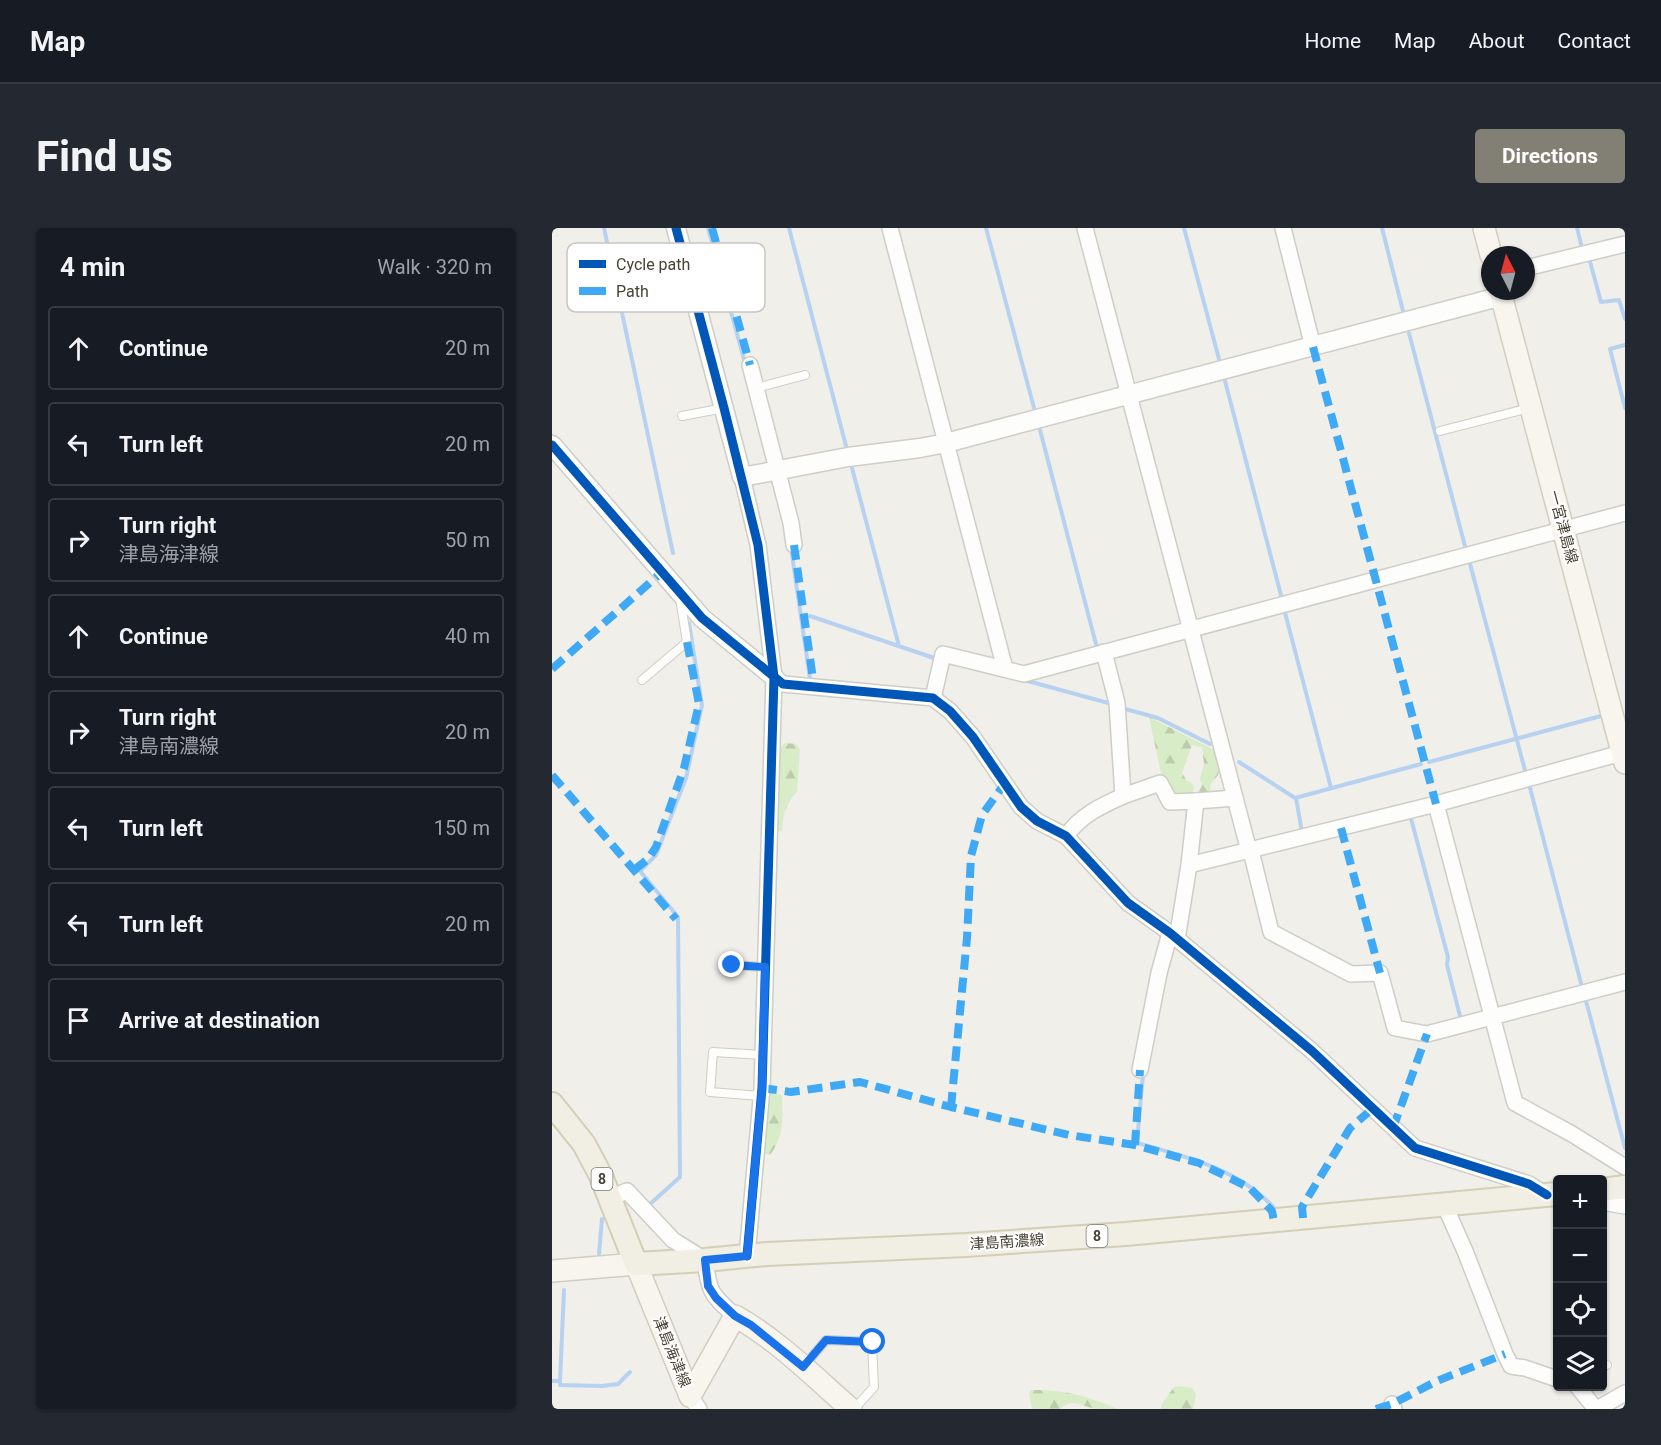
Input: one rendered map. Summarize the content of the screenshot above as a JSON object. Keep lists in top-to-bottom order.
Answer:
{
  "streets": {
    "main road": [
      "一宮津島線",
      "8",
      "津島南濃線",
      "津島海津線"
    ]
  },
  "crossings": [
    ["8", "津島南濃線"],
    ["8", "津島海津線"],
    ["津島南濃線", "津島海津線"]
  ],
  "legend": ["Cycle path", "Path"],
  "north": "top",
  "page": {
    "header": "Map",
    "nav": [
      "Home",
      "Map",
      "About",
      "Contact"
    ],
    "buttons": "Directions",
    "title": "Find us",
    "heading": ["4 min", "Walk · 320 m"],
    "list": [
      ["Continue", "20 m"],
      ["Turn left", "20 m"],
      ["Turn right", "津島海津線", "50 m"],
      ["Continue", "40 m"],
      ["Turn right", "津島南濃線", "20 m"],
      ["Turn left", "150 m"],
      ["Turn left", "20 m"],
      "Arrive at destination"
    ],
    "map_buttons": ["+", "−"]
  }
}
